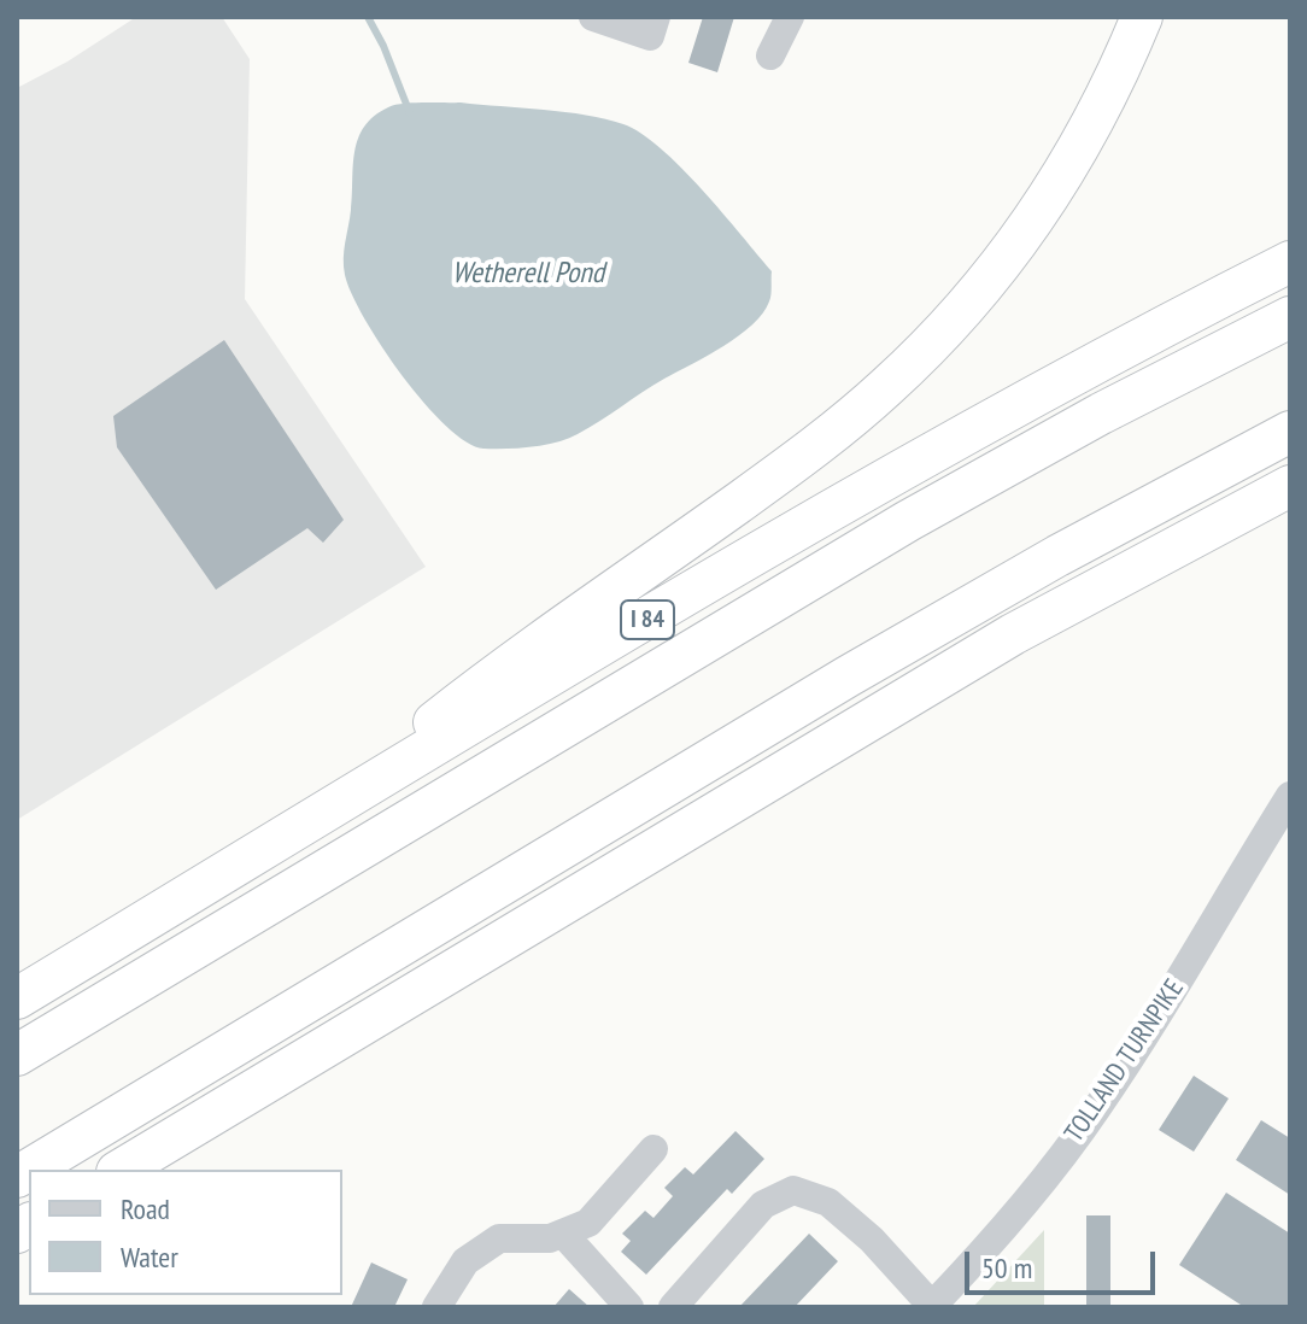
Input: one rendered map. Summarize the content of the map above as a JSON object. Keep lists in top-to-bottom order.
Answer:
{
  "streets": {
    "highway": ["I 84"],
    "street": ["TOLLAND TURNPIKE"]
  },
  "water": ["Wetherell Pond"],
  "legend": ["Road", "Water"],
  "scale_bar": "50 m"
}
